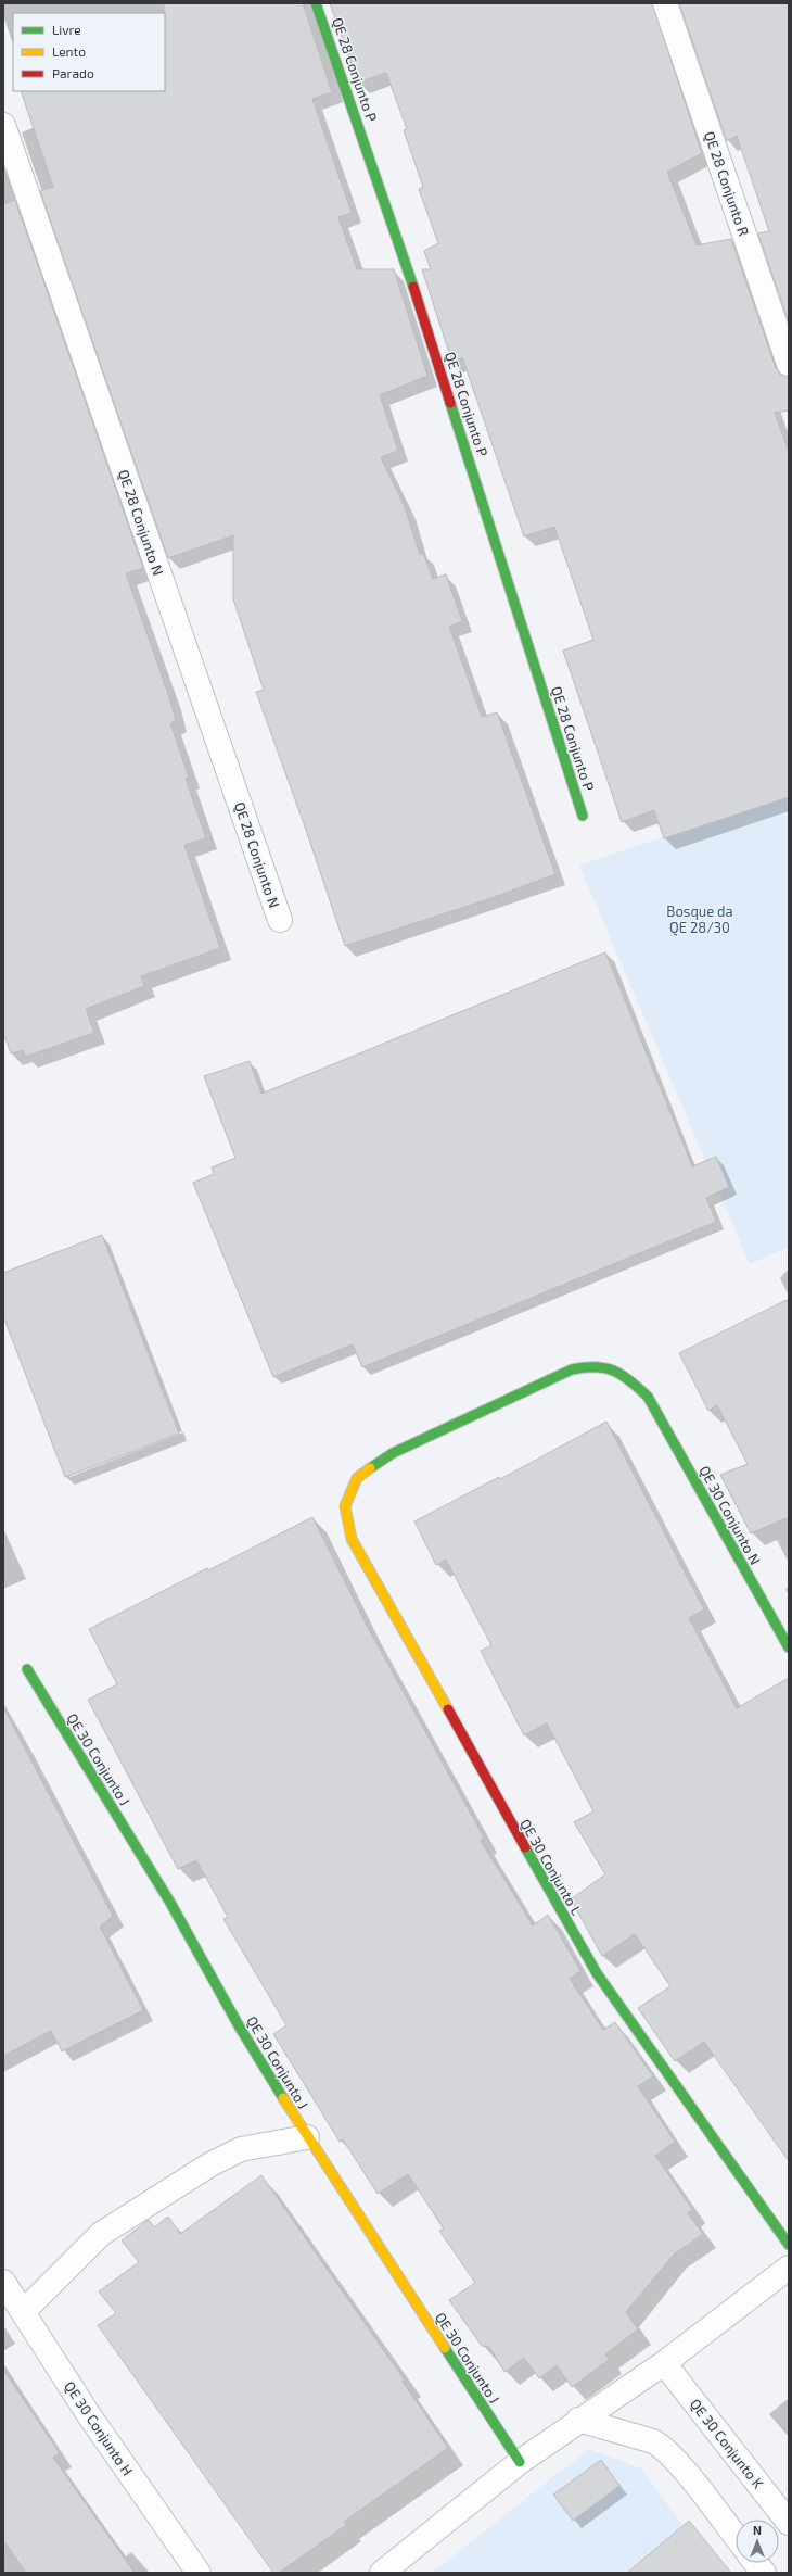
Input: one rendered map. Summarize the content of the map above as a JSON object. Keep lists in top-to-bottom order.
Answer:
{
  "streets": {
    "street": [
      "QE 28 Conjunto P",
      "QE 28 Conjunto R",
      "QE 28 Conjunto N",
      "QE 30 Conjunto N",
      "QE 30 Conjunto J",
      "QE 30 Conjunto L",
      "QE 30 Conjunto H",
      "QE 30 Conjunto K"
    ]
  },
  "crossings": [
    ["QE 30 Conjunto N", "QE 30 Conjunto L"]
  ],
  "parks": ["Bosque da QE 28/30"],
  "legend": ["Livre", "Lento", "Parado"],
  "north": "top"
}
